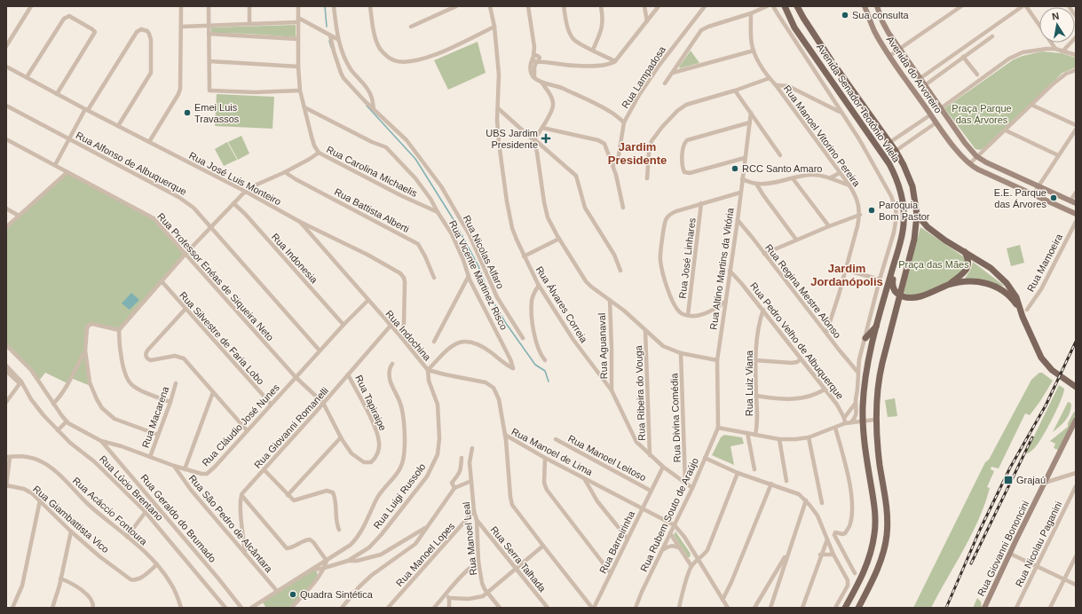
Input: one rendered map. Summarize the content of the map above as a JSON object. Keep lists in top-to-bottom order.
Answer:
{
  "streets": {
    "main road": ["Avenida Senador Teotônio Vilela"],
    "street": [
      "Avenida do Arvoreiro",
      "Rua Lampadosa",
      "Rua Manoel Vitorino Pereira",
      "Rua Alfonso de Albuquerque",
      "Rua Carolina Michaelis",
      "Rua José Luis Monteiro",
      "Rua Battista Alberti",
      "Rua Nicolas Alfaro",
      "Rua Indonesia",
      "Rua José Linhares",
      "Rua Mamoeira",
      "Rua Altino Martins da Vitória",
      "Rua Vicente Martinez Risco",
      "Rua Professor Enéas de Siqueira Neto",
      "Rua Regina Mestre Alonso",
      "Rua Álvares Correia",
      "Rua Indochina",
      "Rua Silvestre de Faria Lobo",
      "Rua Pedro Velho de Albuquerque",
      "Rua Aguanaval",
      "Rua Luiz Viana",
      "Rua Ribeira do Vouga",
      "Rua Tapiraipe",
      "Rua Macarena",
      "Rua Divina Comédia",
      "Rua Cláudio José Nunes",
      "Rua Giovanni Romanelli",
      "Rua Manoel de Lima",
      "Rua Manoel Leitoso",
      "Rua Lúcio Brentano",
      "Rua Luigi Russolo",
      "Rua Acáccio Fontoura",
      "Rua Rubem Souto de Araújo",
      "Rua Geraldo do Brumado",
      "Rua Giambattista Vico",
      "Rua São Pedro de Alcântara",
      "Rua Manoel Leal",
      "Rua Barreirinha",
      "Rua Nicolau Paganini",
      "Rua Giovanni Bononcini",
      "Rua Manoel Lopes",
      "Rua Serra Talhada"
    ]
  },
  "crossings": [
    ["Rua Manoel Vitorino Pereira", "Rua Regina Mestre Alonso"],
    ["Rua Alfonso de Albuquerque", "Rua Carolina Michaelis"],
    ["Rua Alfonso de Albuquerque", "Rua Cláudio José Nunes"],
    ["Rua Carolina Michaelis", "Rua José Luis Monteiro"],
    ["Rua Carolina Michaelis", "Rua Battista Alberti"],
    ["Rua Carolina Michaelis", "Rua Indonesia"],
    ["Rua Carolina Michaelis", "Rua Vicente Martinez Risco"],
    ["Rua Carolina Michaelis", "Rua Professor Enéas de Siqueira Neto"],
    ["Rua Carolina Michaelis", "Rua Silvestre de Faria Lobo"],
    ["Rua José Luis Monteiro", "Rua Indochina"],
    ["Rua Indonesia", "Rua Cláudio José Nunes"],
    ["Rua Altino Martins da Vitória", "Rua Regina Mestre Alonso"],
    ["Rua Altino Martins da Vitória", "Rua Pedro Velho de Albuquerque"],
    ["Rua Altino Martins da Vitória", "Rua Rubem Souto de Araújo"],
    ["Rua Vicente Martinez Risco", "Rua Indochina"],
    ["Rua Vicente Martinez Risco", "Rua Luigi Russolo"],
    ["Rua Professor Enéas de Siqueira Neto", "Rua Tapiraipe"],
    ["Rua Professor Enéas de Siqueira Neto", "Rua Cláudio José Nunes"],
    ["Rua Professor Enéas de Siqueira Neto", "Rua Giovanni Romanelli"],
    ["Rua Álvares Correia", "Rua Aguanaval"],
    ["Rua Álvares Correia", "Rua Ribeira do Vouga"],
    ["Rua Álvares Correia", "Rua Divina Comédia"],
    ["Rua Álvares Correia", "Rua Rubem Souto de Araújo"],
    ["Rua Álvares Correia", "Rua Barreirinha"],
    ["Rua Indochina", "Rua Cláudio José Nunes"],
    ["Rua Indochina", "Rua Giovanni Romanelli"],
    ["Rua Indochina", "Rua Manoel de Lima"],
    ["Rua Indochina", "Rua Luigi Russolo"],
    ["Rua Silvestre de Faria Lobo", "Rua Cláudio José Nunes"],
    ["Rua Pedro Velho de Albuquerque", "Rua Luiz Viana"],
    ["Rua Tapiraipe", "Rua Giovanni Romanelli"],
    ["Rua Macarena", "Rua Cláudio José Nunes"],
    ["Rua Cláudio José Nunes", "Rua Geraldo do Brumado"],
    ["Rua Cláudio José Nunes", "Rua São Pedro de Alcântara"],
    ["Rua Manoel de Lima", "Rua Rubem Souto de Araújo"],
    ["Rua Manoel de Lima", "Rua Barreirinha"],
    ["Rua Manoel Leitoso", "Rua Barreirinha"],
    ["Rua Acáccio Fontoura", "Rua Giambattista Vico"],
    ["Rua Manoel Leal", "Rua Manoel Lopes"],
    ["Rua Manoel Leal", "Rua Serra Talhada"]
  ],
  "districts": ["Jardim Presidente", "Jardim Jordanópolis"],
  "parks": ["Praça Parque das Árvores", "Praça das Mães"],
  "places": {
    "other": [
      "Sua consulta",
      "Emei Luis Travassos",
      "RCC Santo Amaro",
      "E.E. Parque das Árvores",
      "Paróquia Bom Pastor",
      "Quadra Sintética"
    ],
    "health": ["UBS Jardim Presidente"],
    "transit": ["Grajaú"]
  },
  "north": "top"
}
